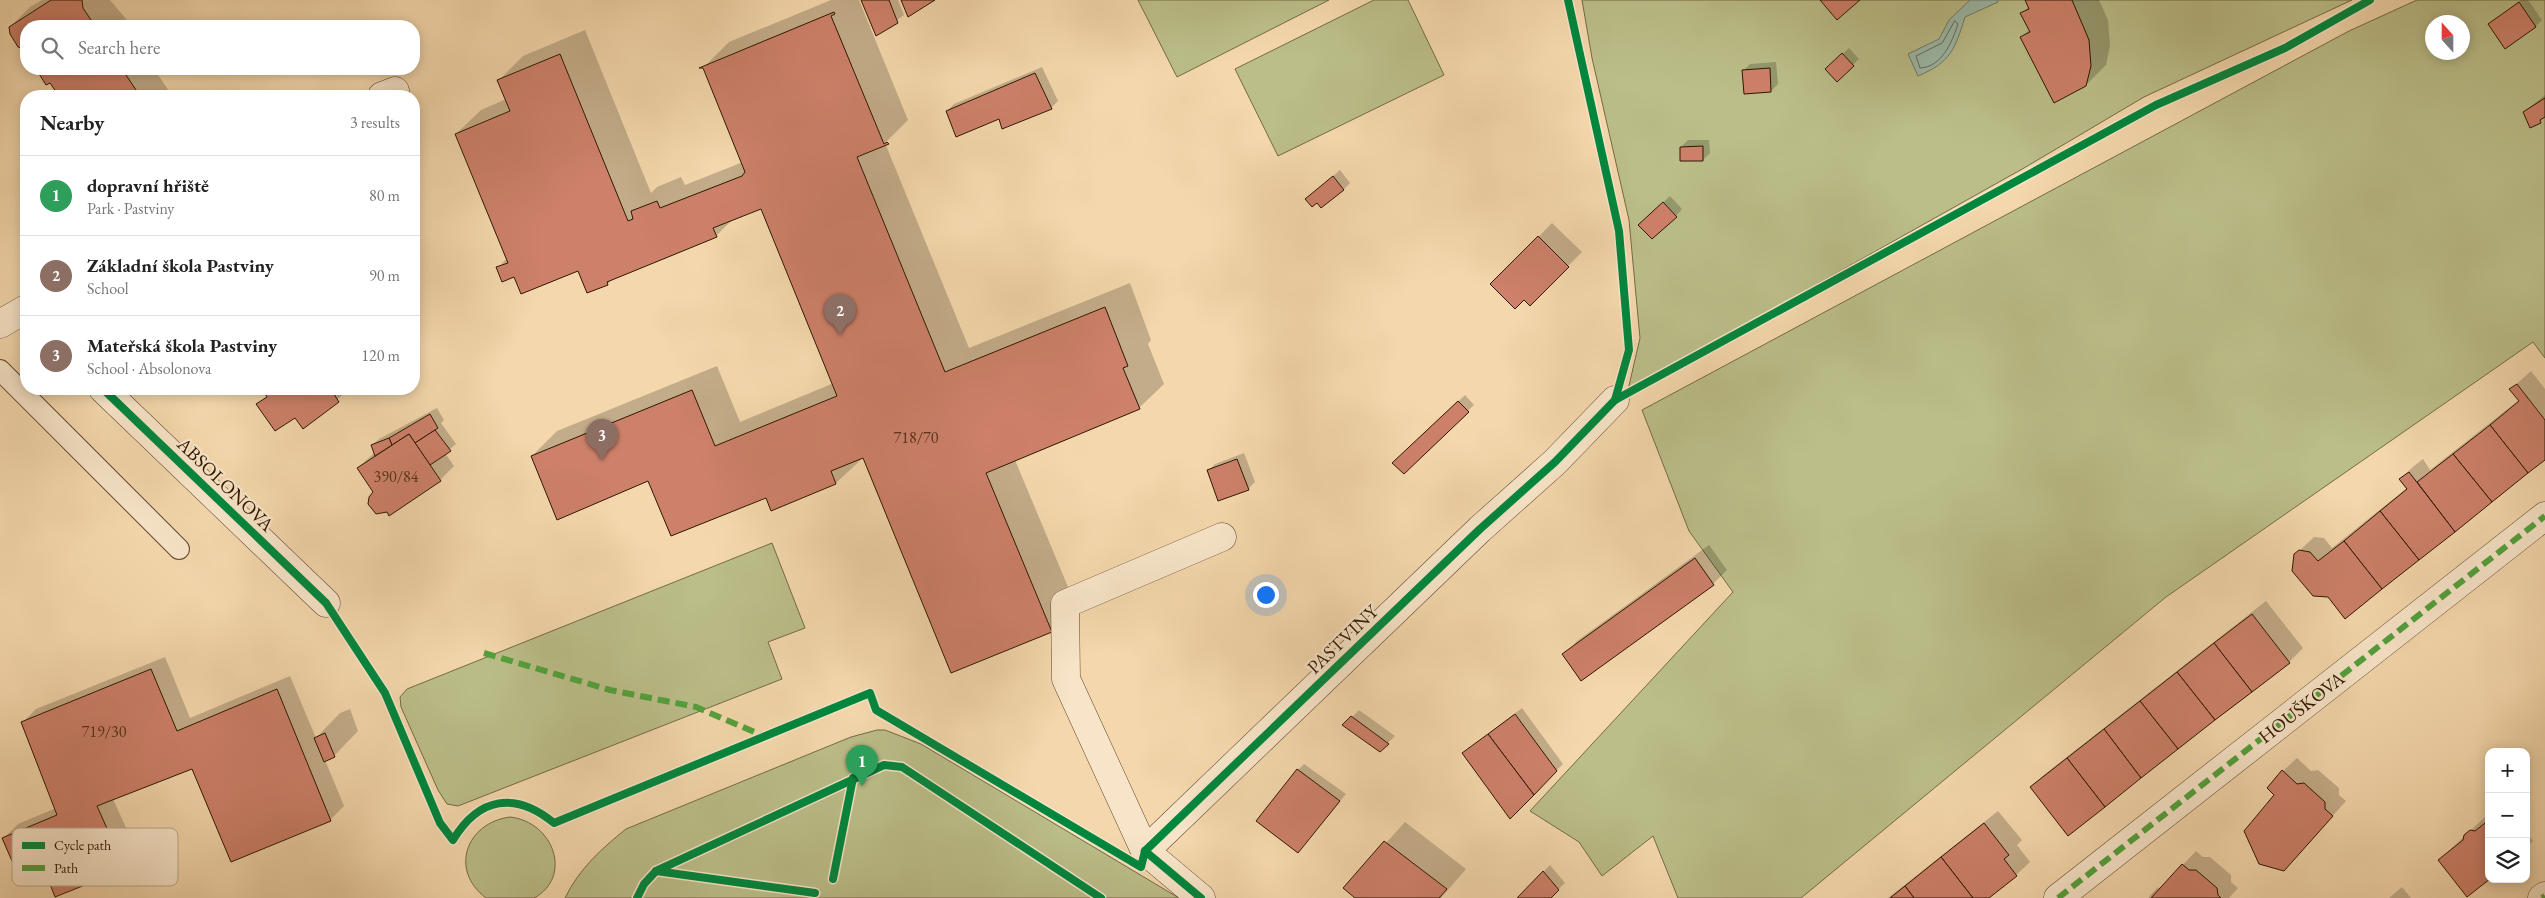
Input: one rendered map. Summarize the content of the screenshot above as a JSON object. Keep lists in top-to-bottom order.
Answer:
{
  "streets": {
    "street": ["ABSOLONOVA", "PASTVINY", "HOUŠKOVA"]
  },
  "house_numbers": ["718/70", "390/84", "719/30"],
  "legend": ["Cycle path", "Path"],
  "north": "top",
  "page": {
    "search": "Search here",
    "heading": ["Nearby", "3 results"],
    "list": [
      {
        "mark": "1",
        "name": "dopravní hřiště",
        "note": "Park · Pastviny",
        "value": "80 m"
      },
      {
        "mark": "2",
        "name": "Základní škola Pastviny",
        "note": "School",
        "value": "90 m"
      },
      {
        "mark": "3",
        "name": "Mateřská škola Pastviny",
        "note": "School · Absolonova",
        "value": "120 m"
      }
    ],
    "pins": ["2", "3", "1"],
    "map_buttons": ["+", "−"]
  }
}
